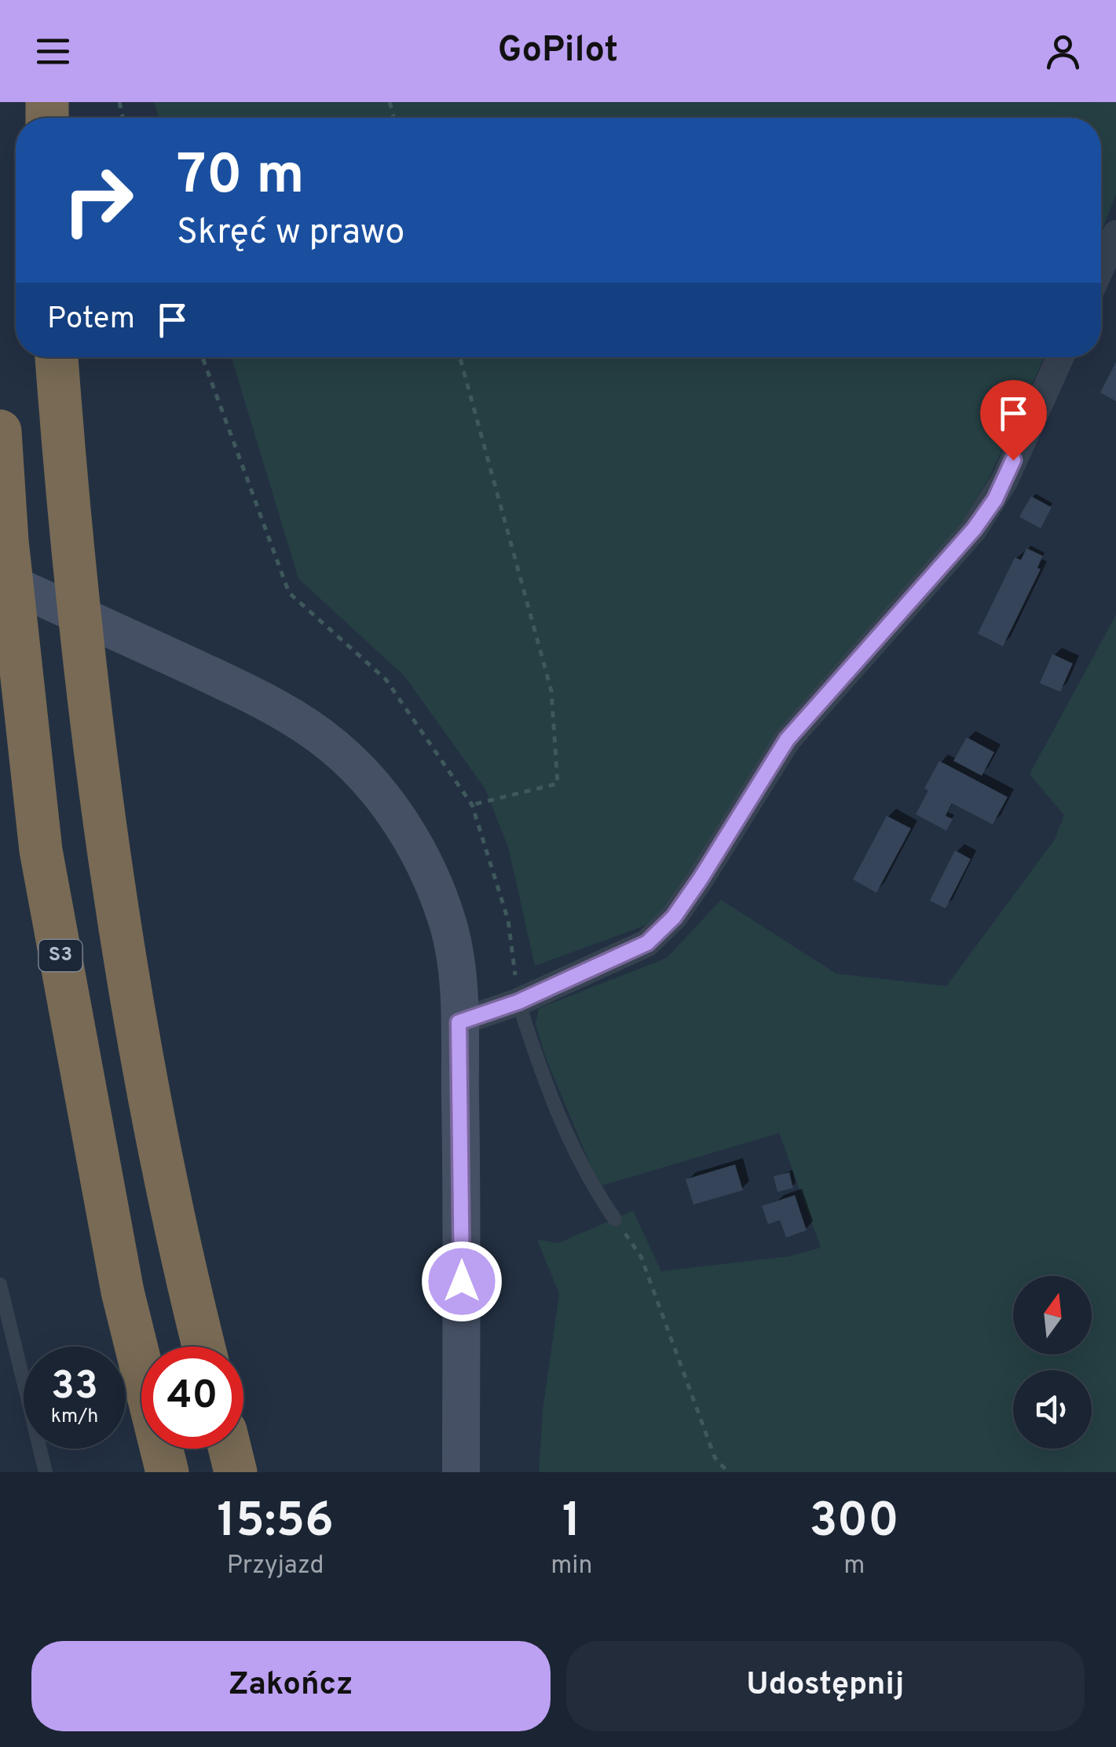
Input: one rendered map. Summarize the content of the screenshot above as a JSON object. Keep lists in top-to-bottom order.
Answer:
{
  "streets": {
    "highway": ["S3"]
  },
  "north": "top",
  "page": {
    "header": "GoPilot",
    "turn": ["70 m", "Skręć w prawo"],
    "then": "Potem",
    "speed": "33 km/h",
    "limit": "40",
    "eta": [
      "15:56",
      "Przyjazd",
      "1",
      "min",
      "300",
      "m"
    ],
    "buttons": ["Zakończ", "Udostępnij"]
  }
}
